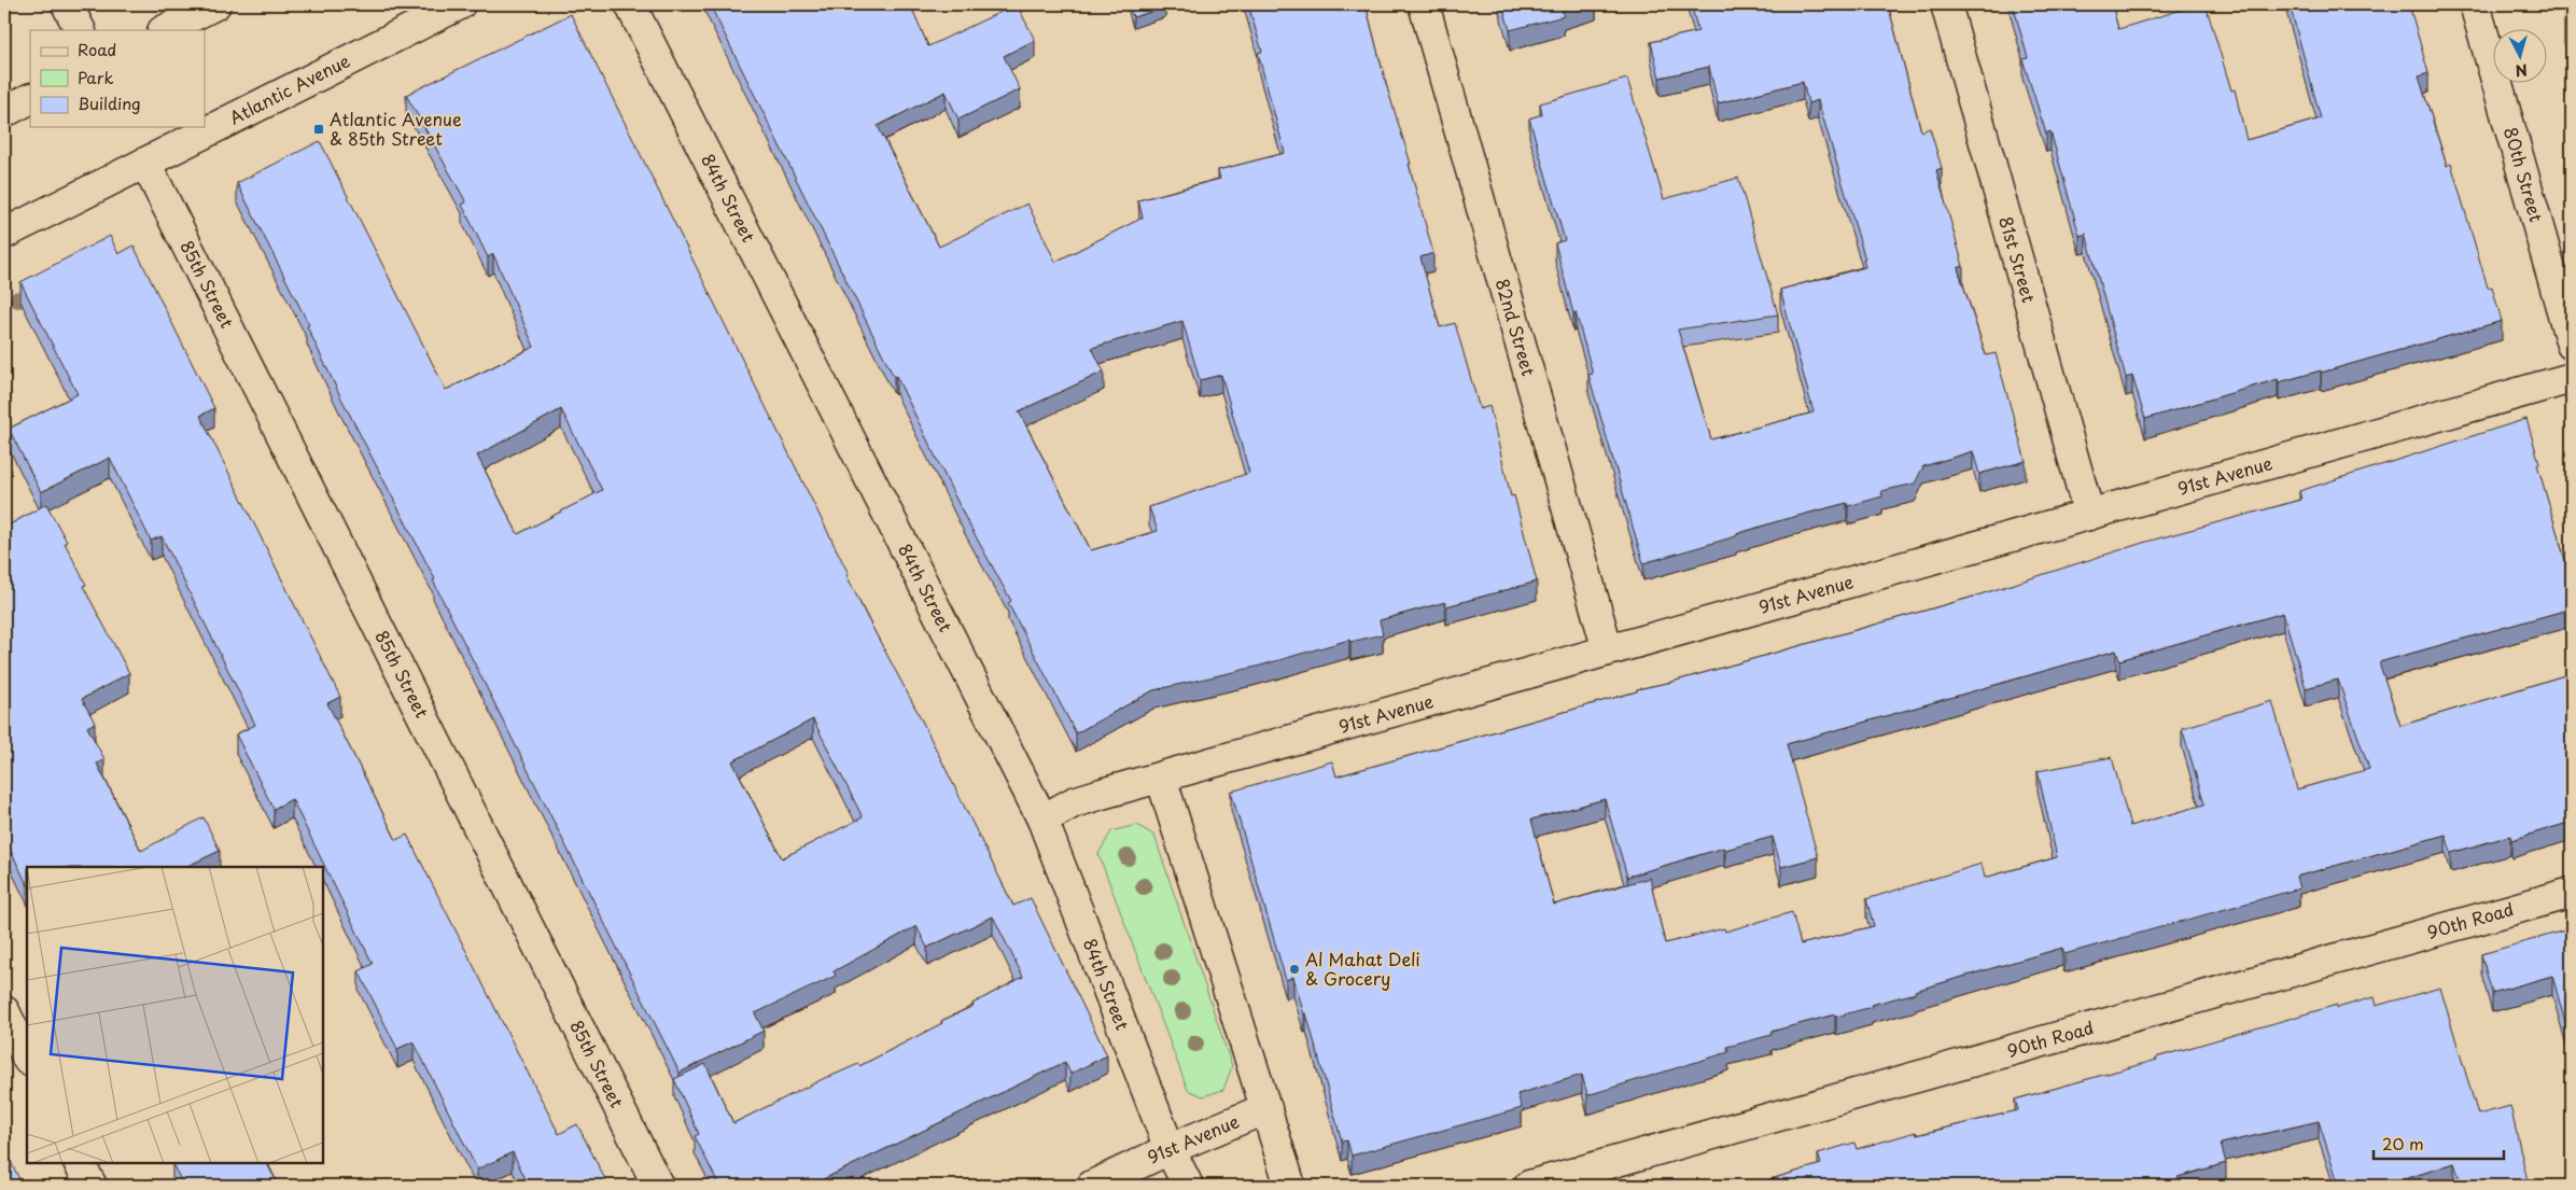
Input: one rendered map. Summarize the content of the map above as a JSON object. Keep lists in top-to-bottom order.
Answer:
{
  "streets": {
    "street": [
      "Atlantic Avenue",
      "80th Street",
      "84th Street",
      "81st Street",
      "85th Street",
      "82nd Street",
      "91st Avenue",
      "90th Road"
    ]
  },
  "crossings": [
    ["Atlantic Avenue", "85th Street"],
    ["84th Street", "91st Avenue"],
    ["81st Street", "91st Avenue"],
    ["82nd Street", "91st Avenue"]
  ],
  "places": {
    "transit": ["Atlantic Avenue & 85th Street"],
    "other": ["Al Mahat Deli & Grocery"]
  },
  "legend": ["Road", "Park", "Building"],
  "scale_bar": "20 m",
  "north": "bottom"
}
